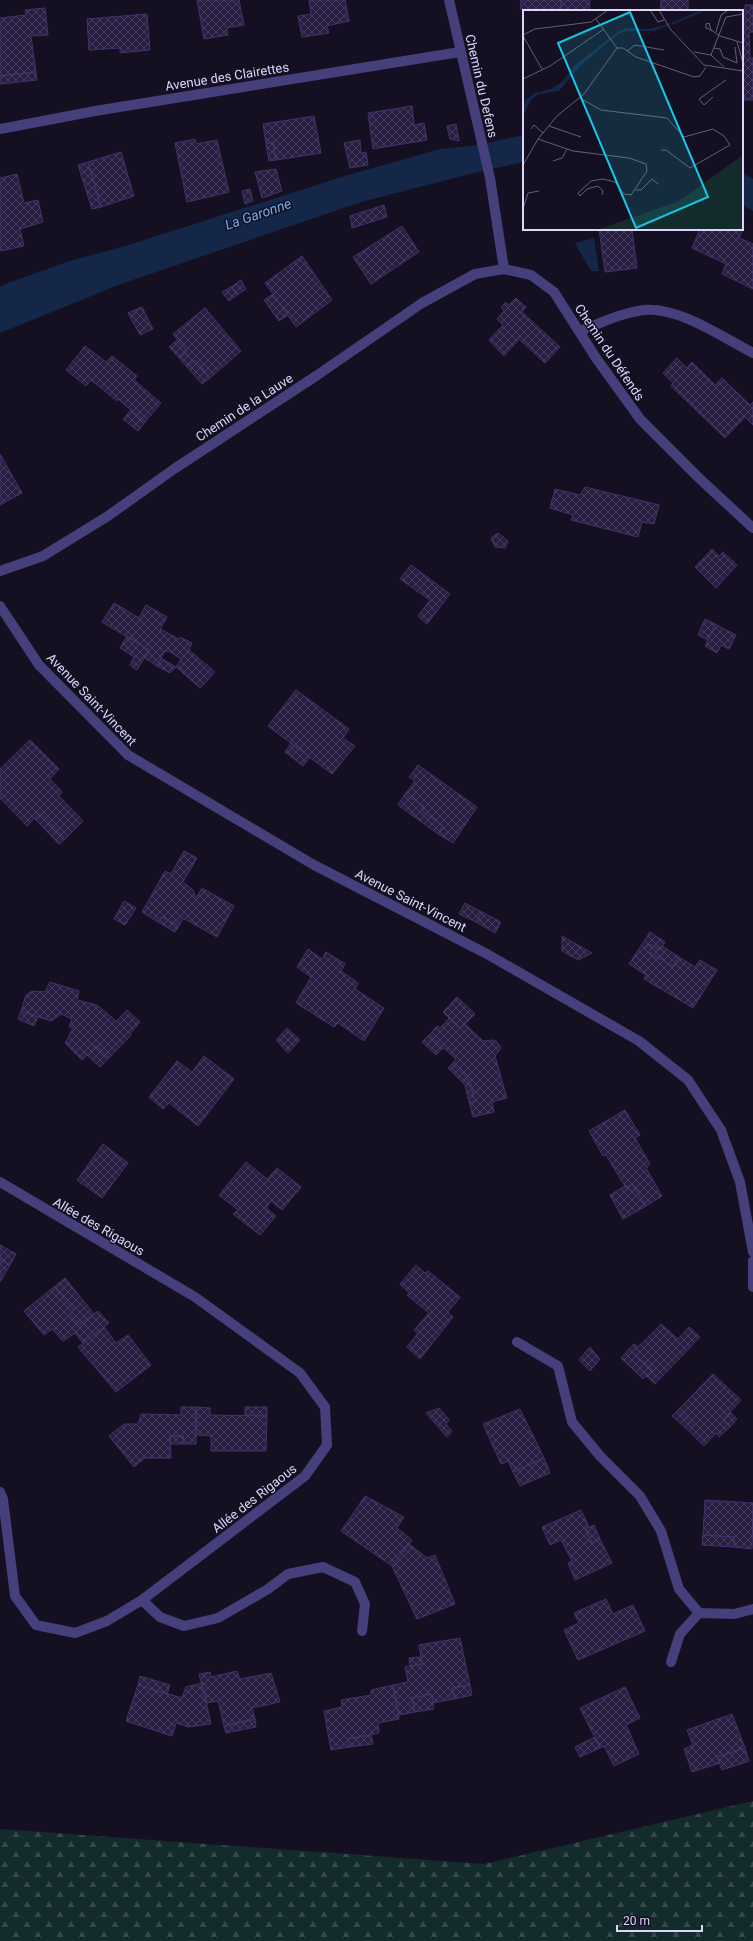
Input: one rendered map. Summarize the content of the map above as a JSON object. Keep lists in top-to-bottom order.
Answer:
{
  "streets": {
    "street": [
      "Avenue des Clairettes",
      "Chemin du Defens",
      "Chemin du Défends",
      "Chemin de la Lauve",
      "Avenue Saint-Vincent",
      "Allée des Rigaous"
    ]
  },
  "crossings": [
    ["Avenue des Clairettes", "Chemin du Defens"],
    ["Chemin du Defens", "Chemin du Défends"],
    ["Chemin du Defens", "Chemin de la Lauve"],
    ["Chemin du Défends", "Chemin de la Lauve"]
  ],
  "water": ["La Garonne"],
  "scale_bar": "20 m"
}
